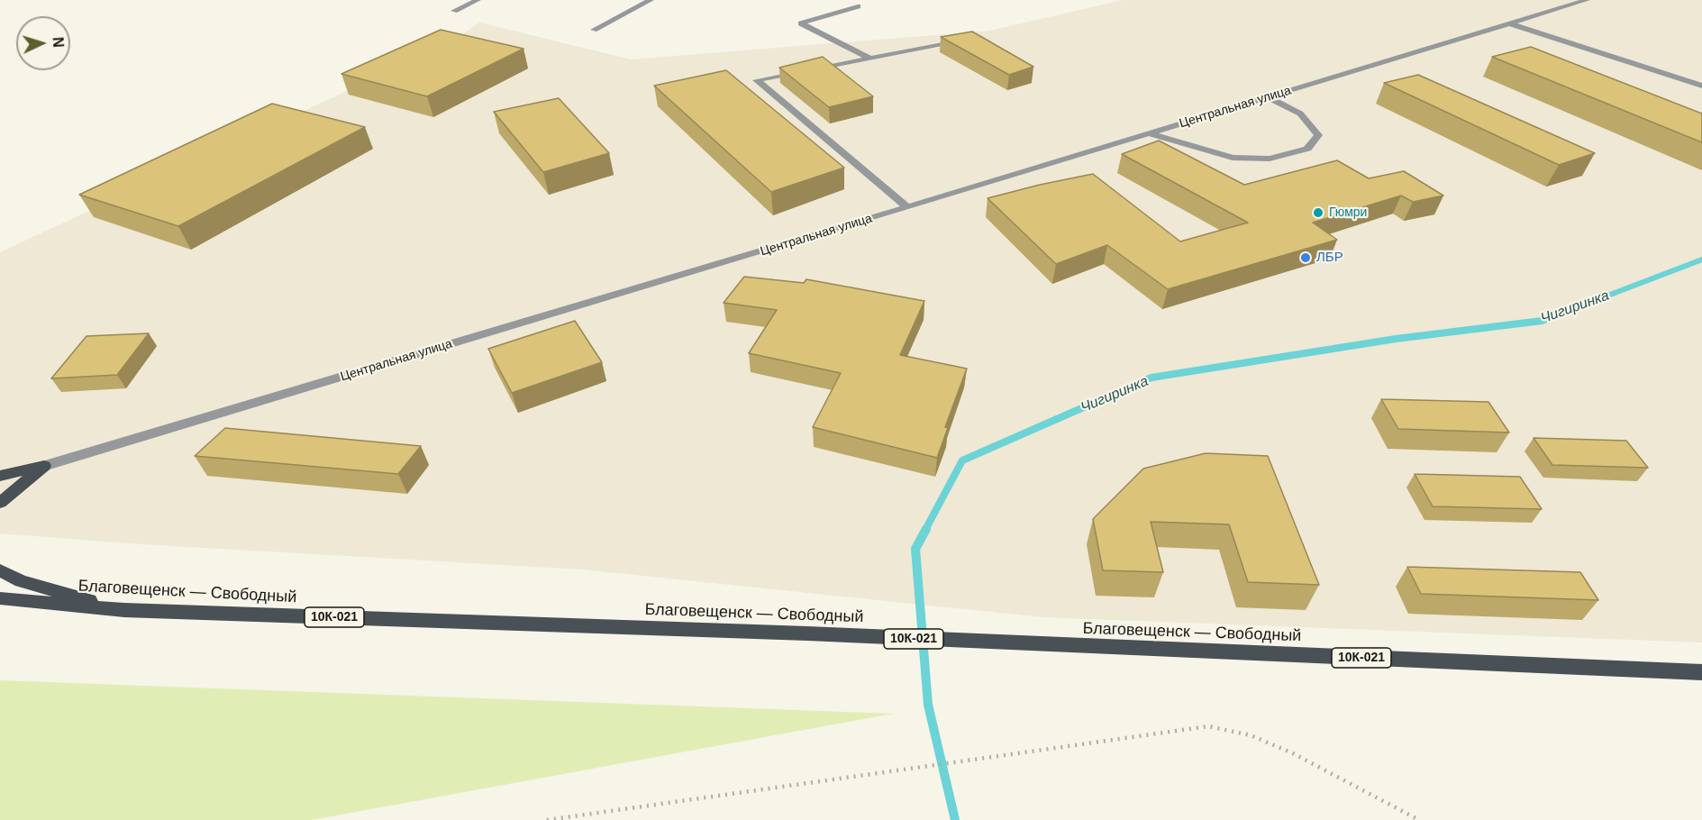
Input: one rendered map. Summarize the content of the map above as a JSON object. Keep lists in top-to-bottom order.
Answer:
{
  "streets": {
    "main road": ["Благовещенск — Свободный", "10К-021"],
    "street": ["Центральная улица"]
  },
  "water": ["Чигиринка"],
  "places": ["Гюмри", "ЛБР"],
  "north": "right"
}
